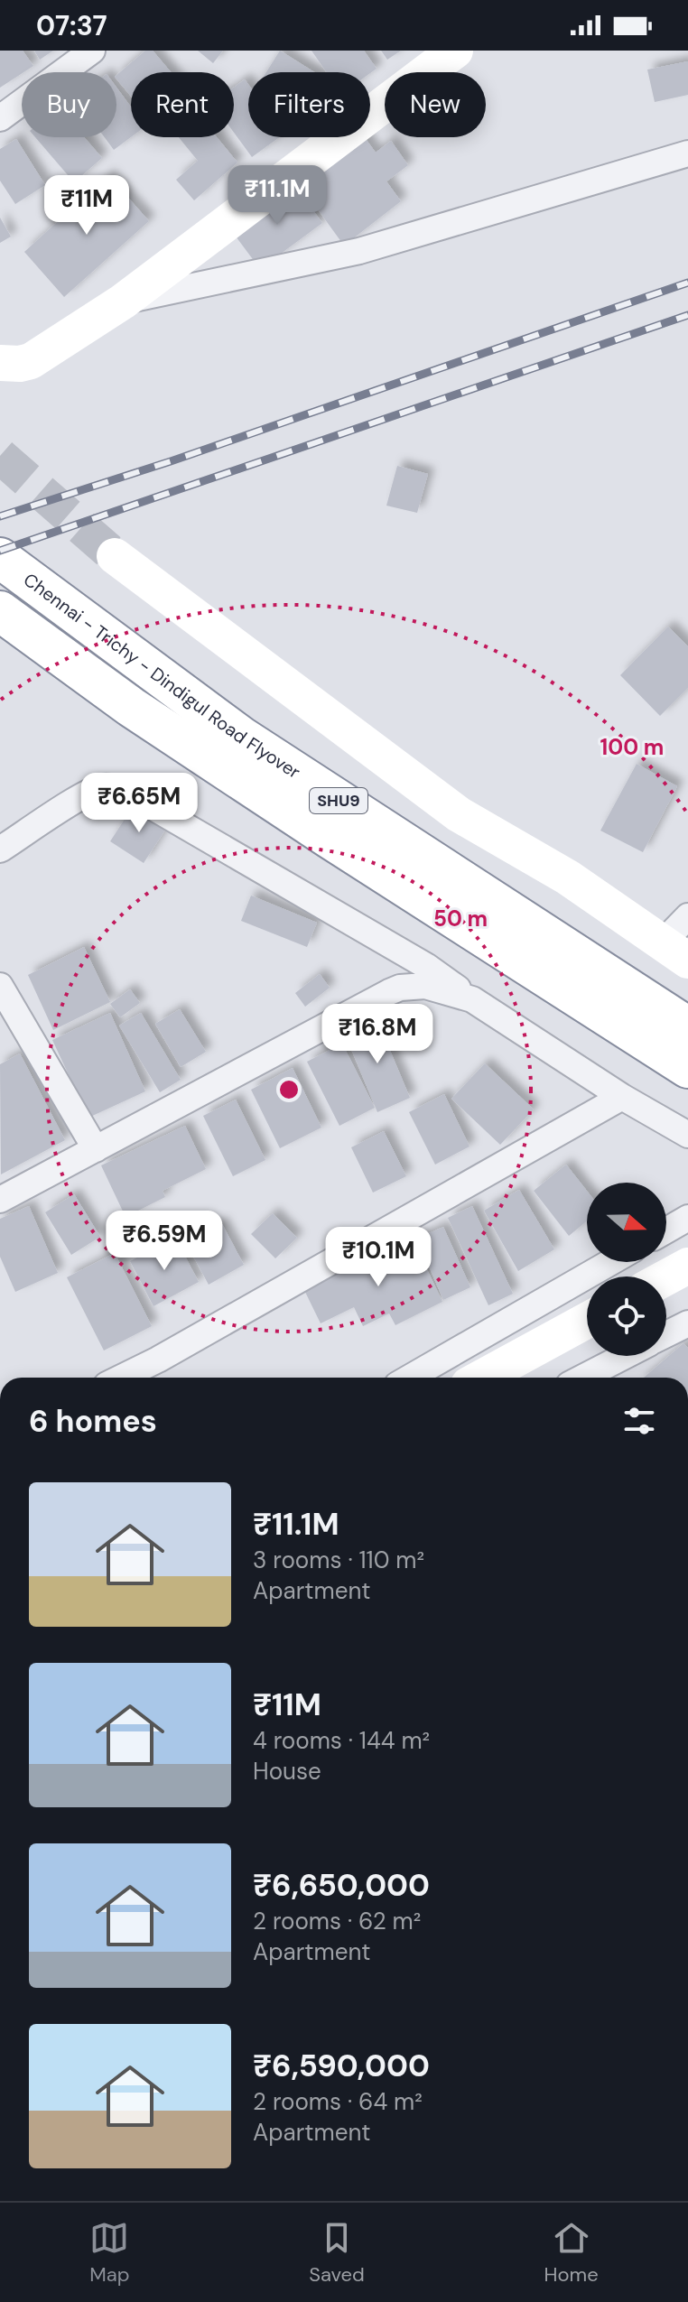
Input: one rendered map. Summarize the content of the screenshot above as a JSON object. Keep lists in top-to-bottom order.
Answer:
{
  "streets": {
    "highway": ["Chennai - Trichy - Dindigul Road Flyover", "SHU9"]
  },
  "north": "right",
  "page": {
    "status": "07:37",
    "chip": [
      "Buy",
      "Rent",
      "Filters",
      "New"
    ],
    "price": [
      "₹11.1M",
      "₹11M",
      "₹6.65M",
      "₹16.8M",
      "₹6.59M",
      "₹10.1M"
    ],
    "heading": "6 homes",
    "list": [
      {
        "name": "₹11.1M",
        "note": "3 rooms · 110 m² · Apartment"
      },
      {
        "name": "₹11M",
        "note": "4 rooms · 144 m² · House"
      },
      {
        "name": "₹6,650,000",
        "note": "2 rooms · 62 m² · Apartment"
      },
      {
        "name": "₹6,590,000",
        "note": "2 rooms · 64 m² · Apartment"
      }
    ],
    "tabs": ["Map", "Saved", "Home"]
  },
  "rings": ["100 m", "50 m"]
}
